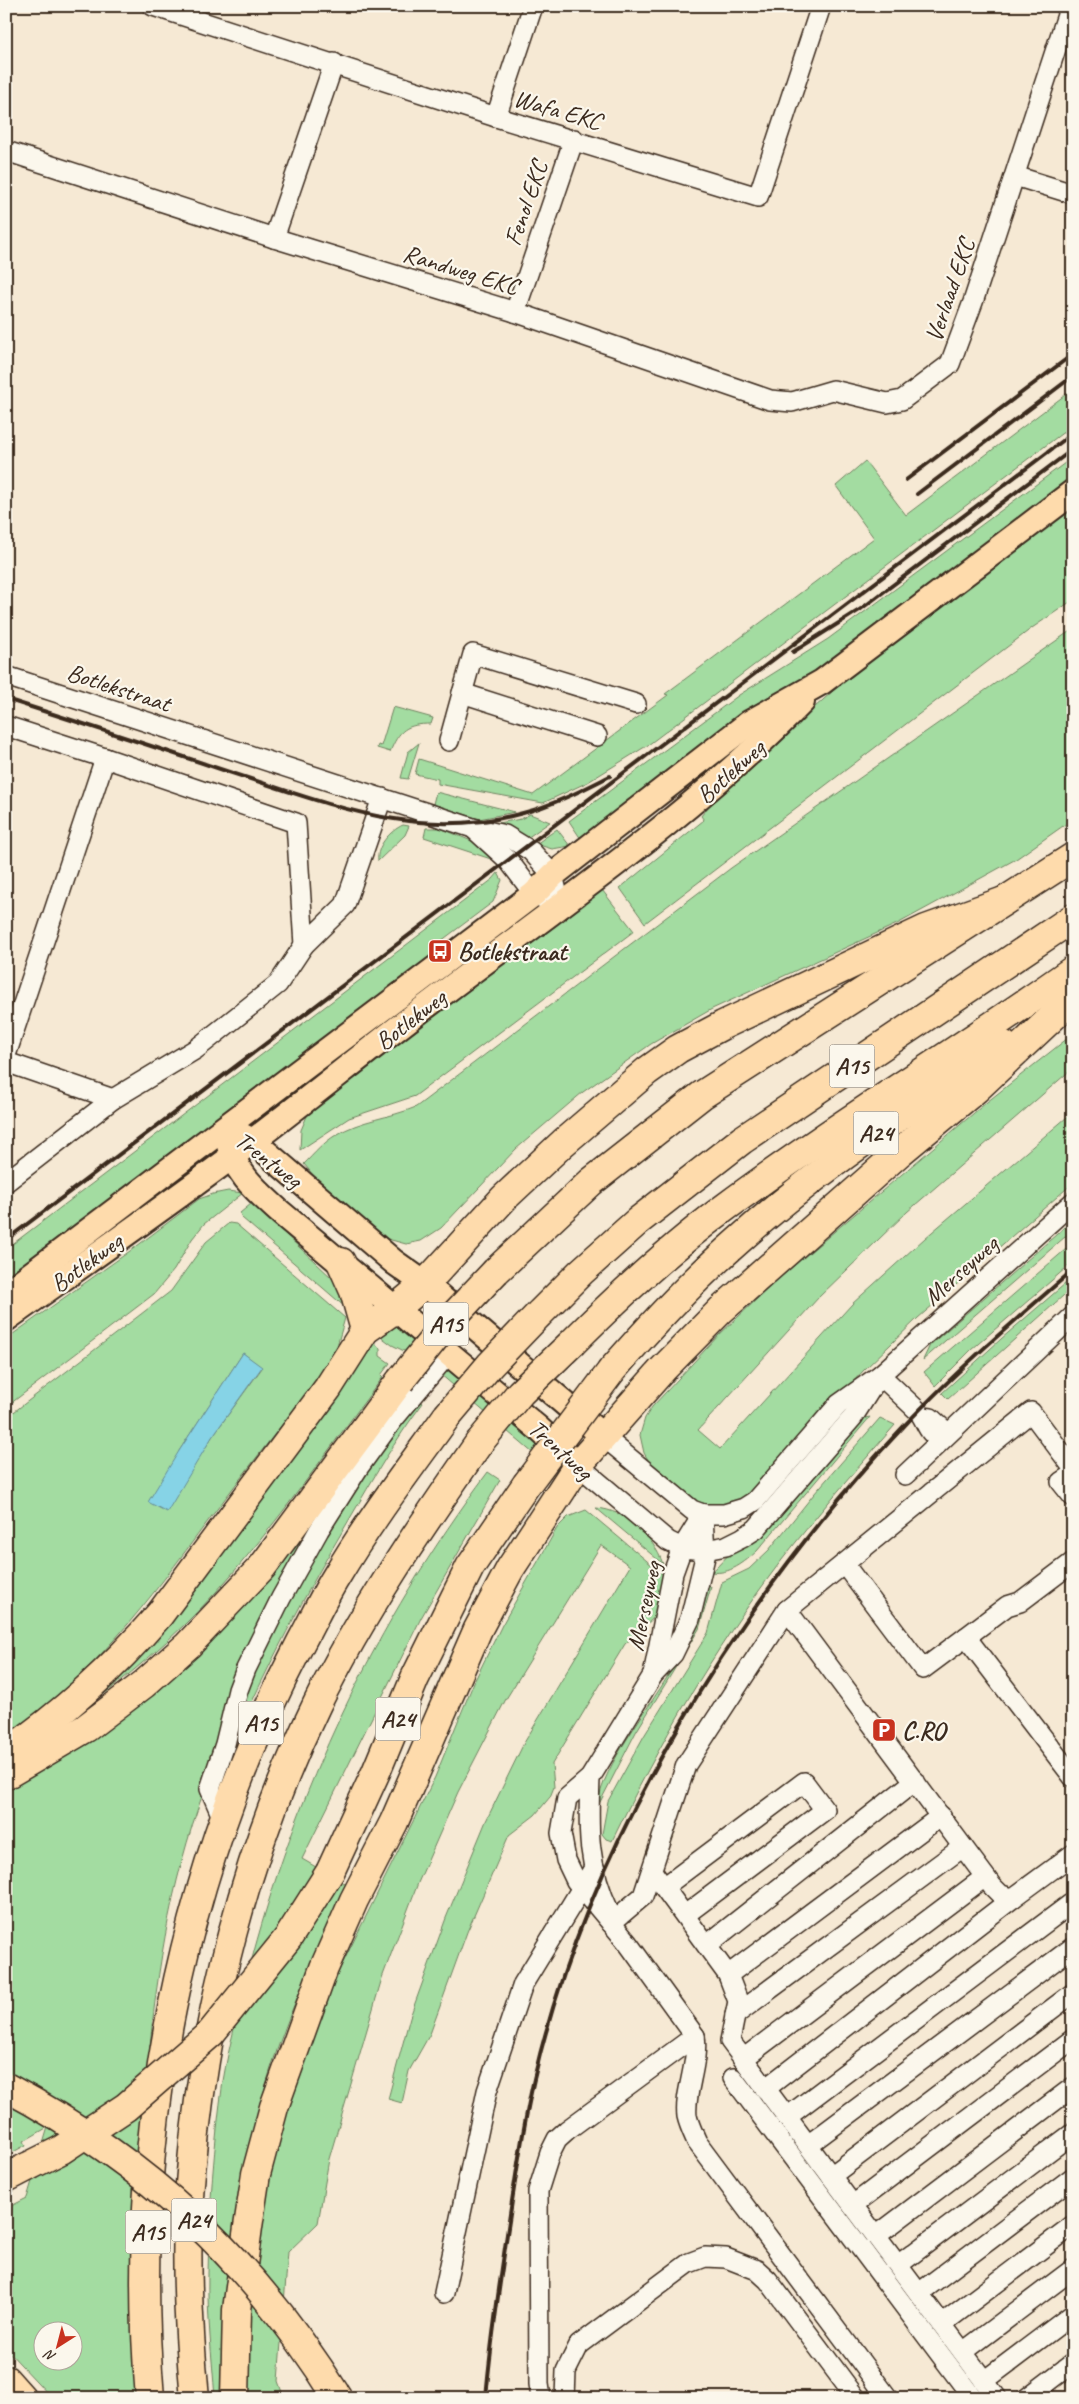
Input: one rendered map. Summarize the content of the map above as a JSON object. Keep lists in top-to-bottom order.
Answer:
{
  "streets": {
    "highway": ["A15", "A24"],
    "main road": ["Botlekweg", "Trentweg"],
    "street": [
      "Wafa EKC",
      "Fenol EKC",
      "Randweg EKC",
      "Verlaad EKC",
      "Botlekstraat",
      "Merseyweg"
    ]
  },
  "crossings": [
    ["Wafa EKC", "Fenol EKC"],
    ["Fenol EKC", "Randweg EKC"],
    ["Randweg EKC", "Verlaad EKC"],
    ["Botlekstraat", "Botlekweg"],
    ["Botlekweg", "Trentweg"],
    ["A15", "Trentweg"],
    ["Trentweg", "Merseyweg"]
  ],
  "places": {
    "bus stop": ["Botlekstraat"],
    "parking": ["C.RO"]
  },
  "north": "bottom left"
}
